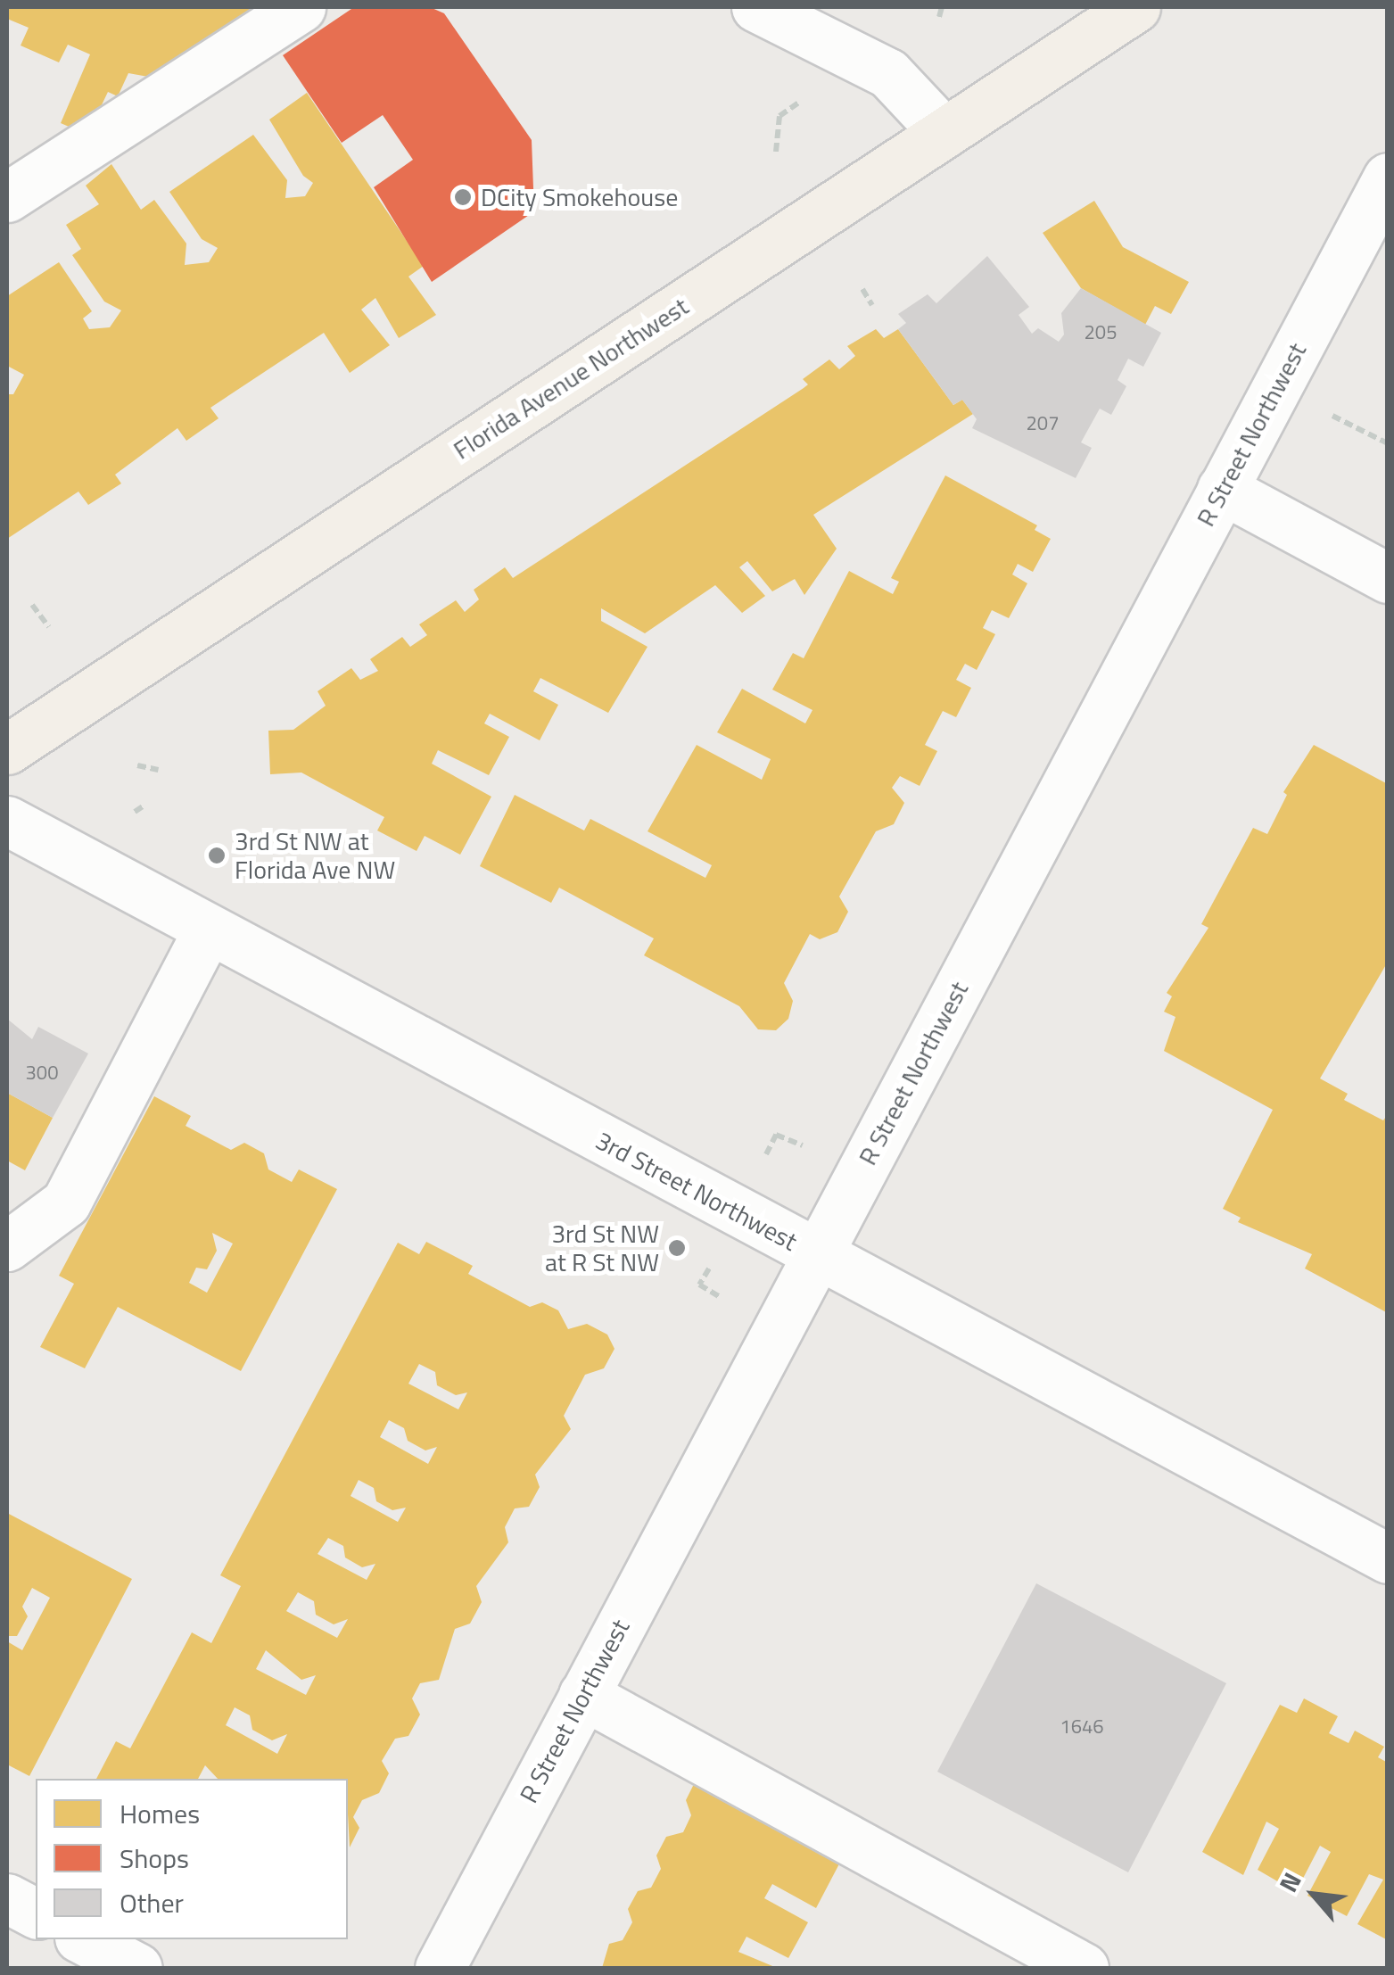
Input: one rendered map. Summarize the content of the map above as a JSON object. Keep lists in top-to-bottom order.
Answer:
{
  "streets": {
    "main road": ["Florida Avenue Northwest"],
    "street": ["R Street Northwest", "3rd Street Northwest"]
  },
  "crossings": [
    ["R Street Northwest", "3rd Street Northwest"]
  ],
  "places": ["DCity Smokehouse", "3rd St NW at Florida Ave NW", "3rd St NW at R St NW"],
  "house_numbers": [
    "205",
    "207",
    "300",
    "1646"
  ],
  "legend": ["Homes", "Shops", "Other"],
  "north": "top left"
}
